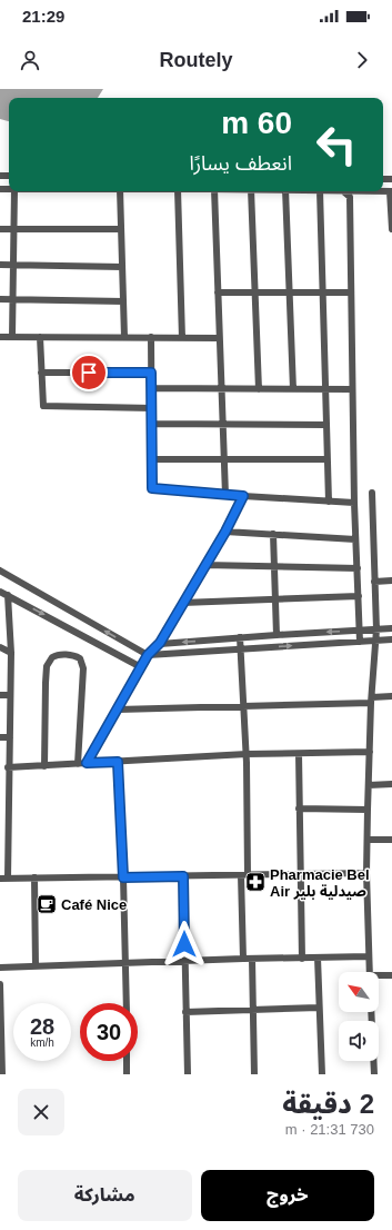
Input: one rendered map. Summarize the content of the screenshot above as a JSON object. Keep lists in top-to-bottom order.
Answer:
{
  "places": {
    "pharmacy": ["Pharmacie Bel Air صيدلية بلير"],
    "cafe": ["Café Nice"]
  },
  "north": "top left",
  "page": {
    "status": "21:29",
    "header": "Routely",
    "turn": ["60 m", "انعطف يسارًا"],
    "speed": "28 km/h",
    "limit": "30",
    "heading": ["2 دقيقة", "730 m · 21:31"],
    "buttons": ["خروج", "مشاركة"]
  }
}
